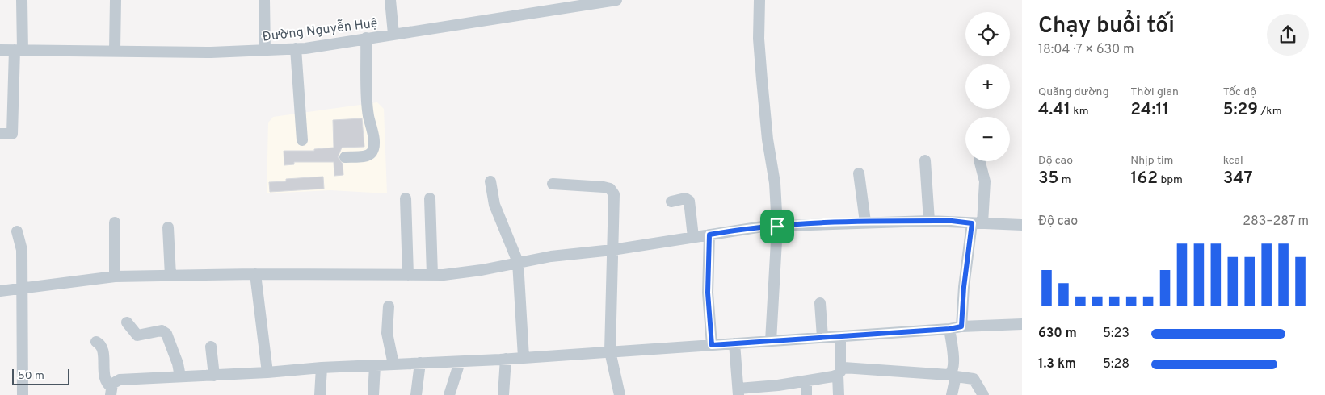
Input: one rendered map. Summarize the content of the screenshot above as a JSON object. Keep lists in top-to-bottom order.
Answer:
{
  "streets": {
    "street": ["Đường Nguyễn Huệ"]
  },
  "scale_bar": "50 m",
  "page": {
    "heading": ["Chạy buổi tối", "18:04 · 7 × 630 m"],
    "map_buttons": ["+", "−"],
    "stats": [
      ["Quãng đường", "4.41 km"],
      ["Thời gian", "24:11"],
      ["Tốc độ", "5:29 /km"],
      ["Độ cao", "35 m"],
      ["Nhịp tim", "162 bpm"],
      ["kcal", "347"]
    ],
    "chart": ["Độ cao", "283–287 m"],
    "list": [
      {
        "name": "630 m",
        "note": "5:23"
      },
      {
        "name": "1.3 km",
        "note": "5:28"
      }
    ],
    "scale": "50 m"
  }
}
